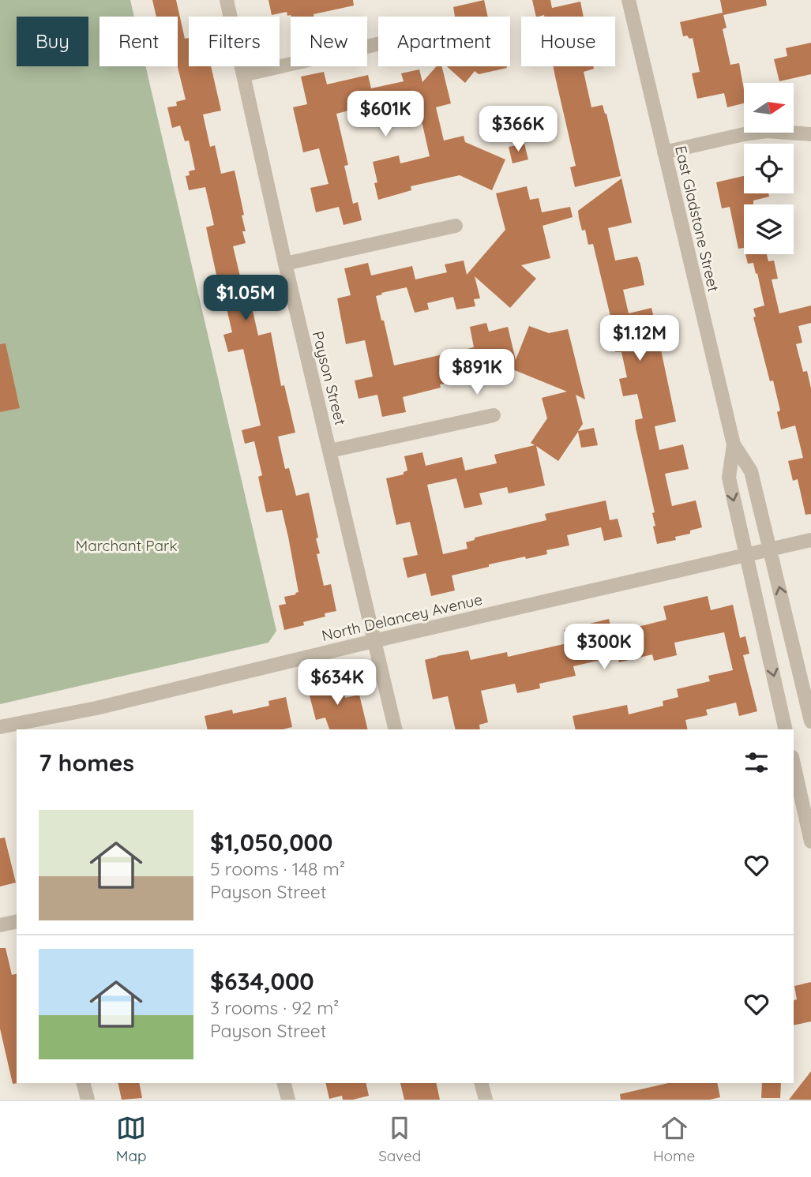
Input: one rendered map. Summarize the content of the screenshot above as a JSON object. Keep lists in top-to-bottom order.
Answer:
{
  "streets": {
    "street": ["East Gladstone Street", "Payson Street", "North Delancey Avenue"]
  },
  "crossings": [
    ["East Gladstone Street", "North Delancey Avenue"],
    ["Payson Street", "North Delancey Avenue"]
  ],
  "parks": ["Marchant Park"],
  "north": "right",
  "page": {
    "chip": [
      "Buy",
      "Rent",
      "Filters",
      "New",
      "Apartment",
      "House"
    ],
    "price": [
      "$601K",
      "$366K",
      "$1.05M",
      "$1.12M",
      "$891K",
      "$300K",
      "$634K"
    ],
    "heading": "7 homes",
    "list": [
      {
        "name": "$1,050,000",
        "note": "5 rooms · 148 m² · Payson Street"
      },
      {
        "name": "$634,000",
        "note": "3 rooms · 92 m² · Payson Street"
      }
    ],
    "tabs": ["Map", "Saved", "Home"]
  }
}
